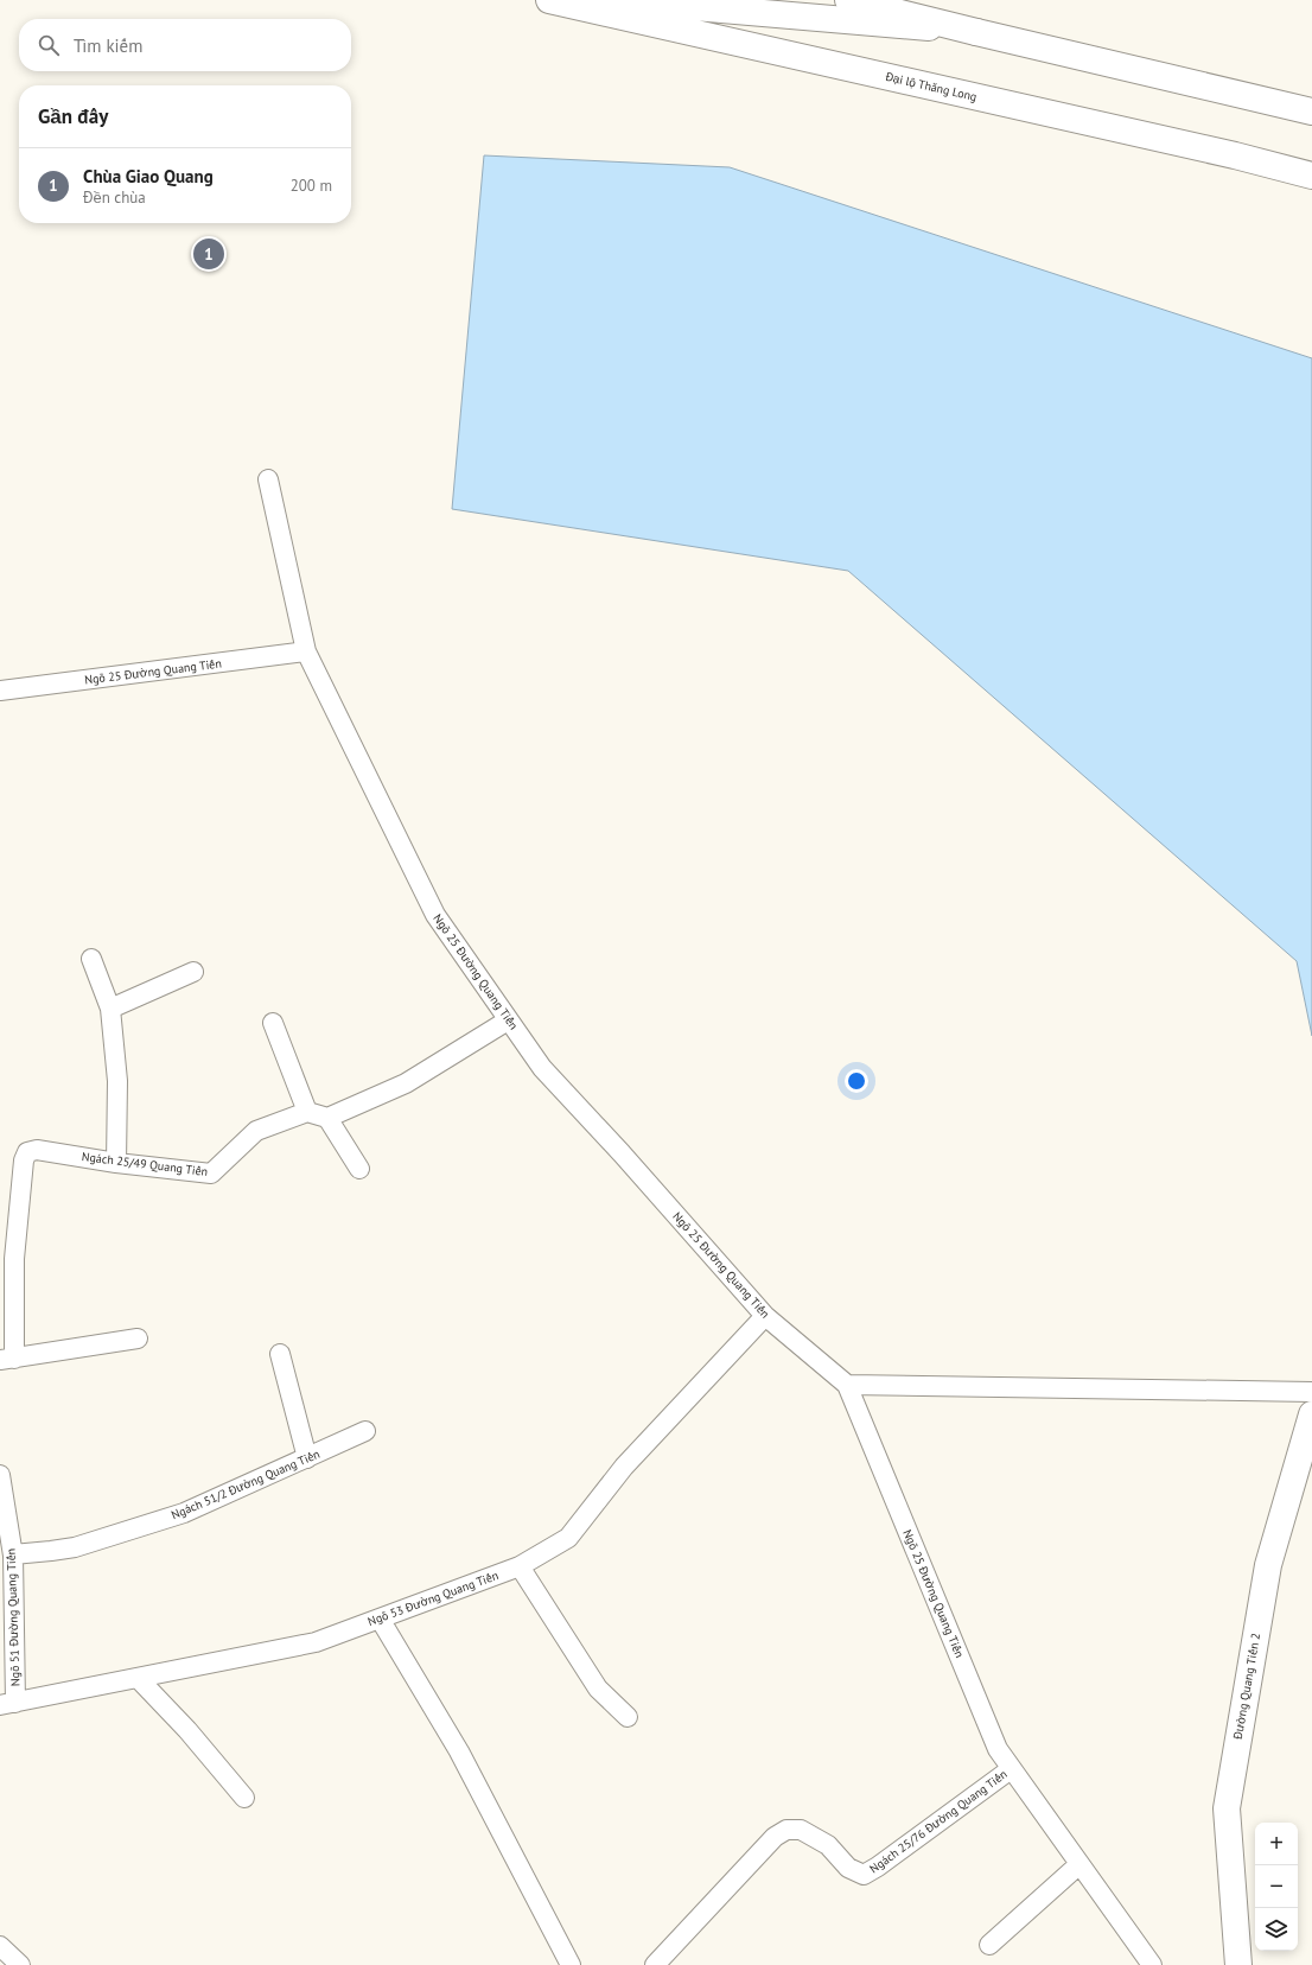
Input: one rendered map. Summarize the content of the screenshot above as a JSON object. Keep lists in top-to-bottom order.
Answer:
{
  "streets": {
    "main road": ["Đại lộ Thăng Long", "Đường Quang Tiến 2"],
    "lane": [
      "Ngõ 25 Đường Quang Tiến",
      "Ngách 25/49 Quang Tiến",
      "Ngách 51/2 Đường Quang Tiến",
      "Ngõ 53 Đường Quang Tiến",
      "Ngõ 51 Đường Quang Tiến",
      "Ngách 25/76 Đường Quang Tiến"
    ]
  },
  "crossings": [
    ["Ngõ 25 Đường Quang Tiến", "Ngõ 53 Đường Quang Tiến"],
    ["Ngõ 25 Đường Quang Tiến", "Ngách 25/76 Đường Quang Tiến"],
    ["Ngách 51/2 Đường Quang Tiến", "Ngõ 51 Đường Quang Tiến"],
    ["Ngõ 53 Đường Quang Tiến", "Ngõ 51 Đường Quang Tiến"]
  ],
  "page": {
    "search": "Tìm kiếm",
    "heading": "Gần đây",
    "list": [
      {
        "mark": "1",
        "name": "Chùa Giao Quang",
        "note": "Đền chùa",
        "value": "200 m"
      }
    ],
    "pins": "1",
    "map_buttons": ["+", "−"]
  }
}
